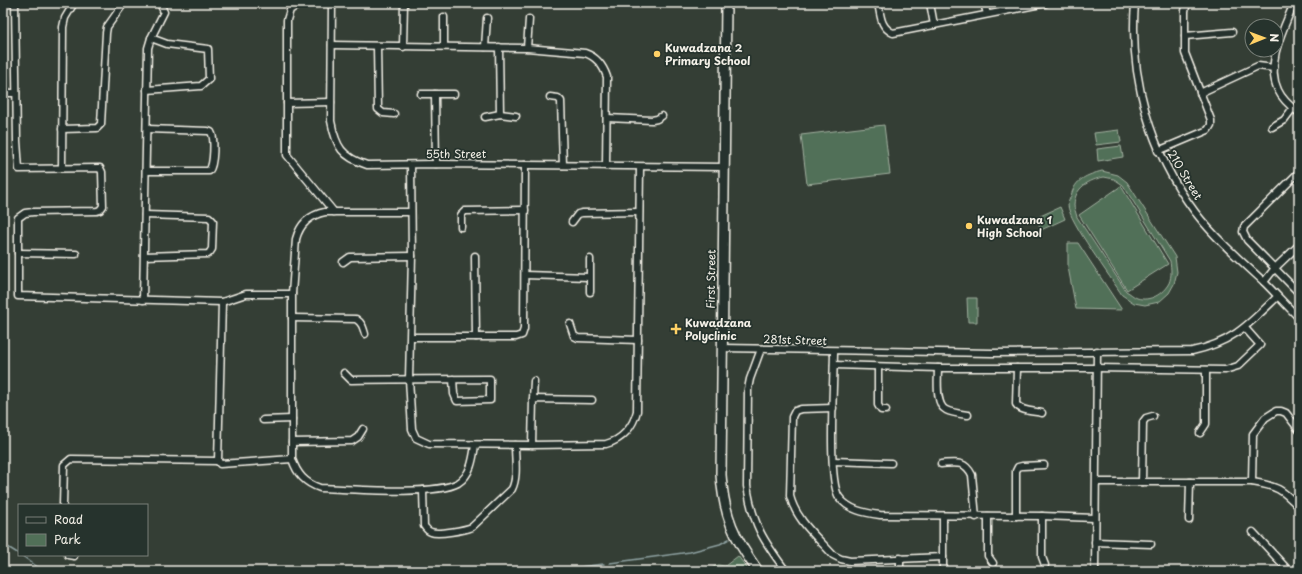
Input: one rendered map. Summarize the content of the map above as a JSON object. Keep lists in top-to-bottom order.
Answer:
{
  "streets": {
    "street": [
      "55th Street",
      "210 Street",
      "First Street",
      "281st Street"
    ]
  },
  "crossings": [
    ["55th Street", "First Street"],
    ["210 Street", "281st Street"],
    ["First Street", "281st Street"]
  ],
  "places": {
    "other": ["Kuwadzana 2 Primary School", "Kuwadzana 1 High School"],
    "health": ["Kuwadzana Polyclinic"]
  },
  "legend": ["Road", "Park"],
  "north": "right"
}
